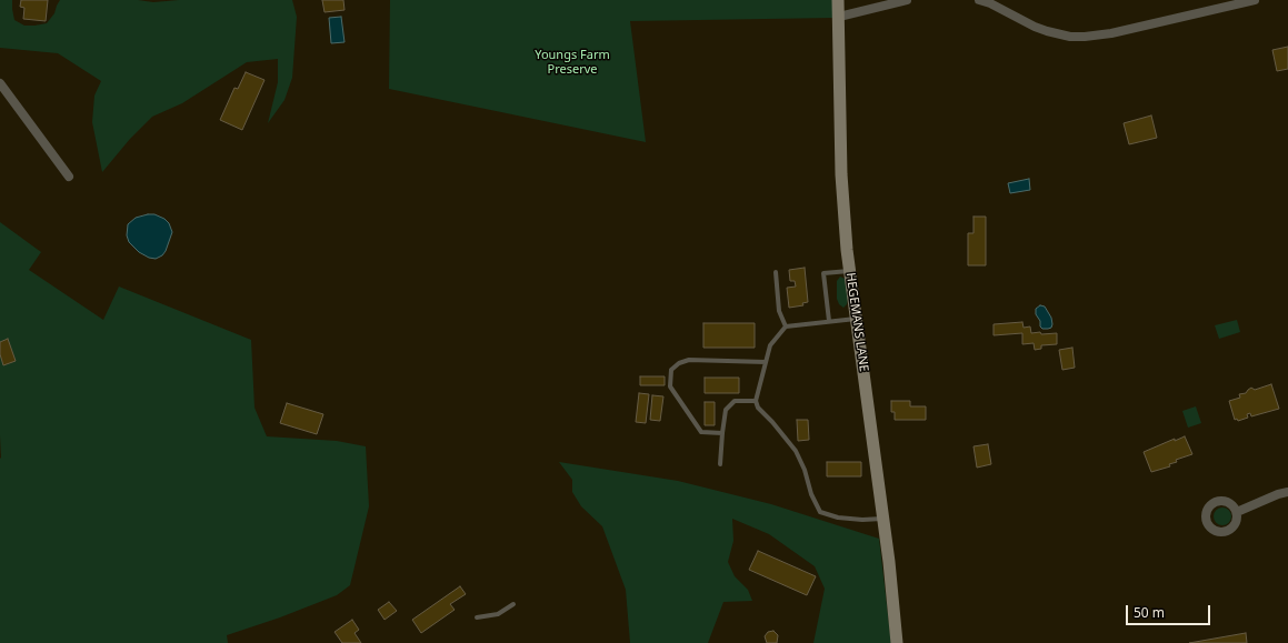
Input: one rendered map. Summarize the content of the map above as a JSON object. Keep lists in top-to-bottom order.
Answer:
{
  "streets": {
    "street": ["HEGEMANS LANE"]
  },
  "parks": ["Youngs Farm Preserve"],
  "scale_bar": "50 m"
}
